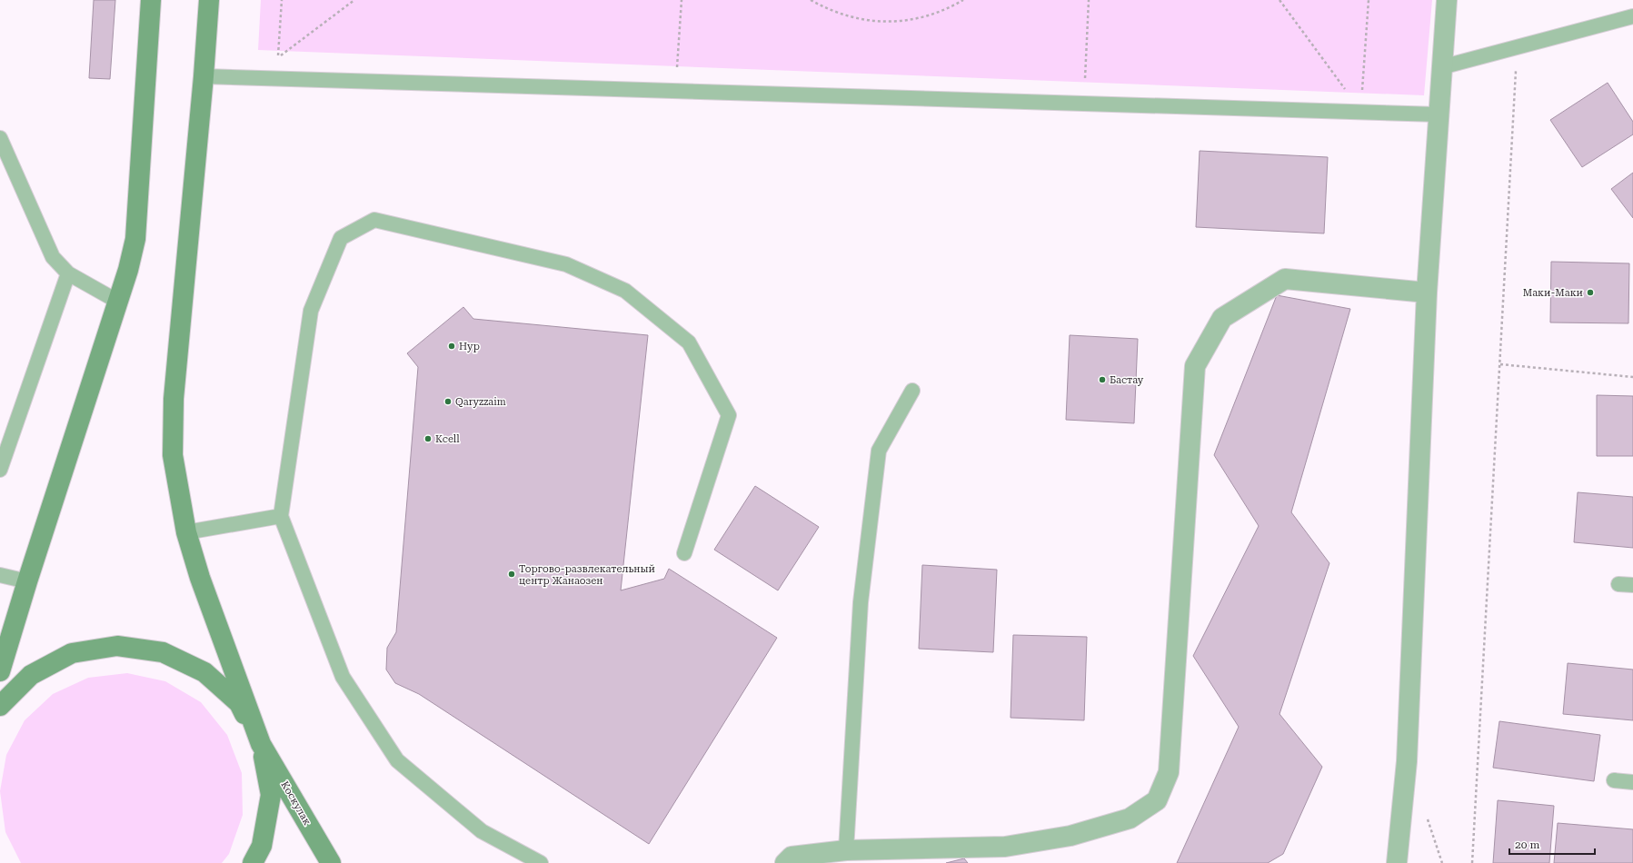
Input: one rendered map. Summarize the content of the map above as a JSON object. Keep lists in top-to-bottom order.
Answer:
{
  "streets": {
    "street": ["Коскулак"]
  },
  "places": [
    "Маки-Маки",
    "Нур",
    "Бастау",
    "Qaryzzaim",
    "Kcell",
    "Торгово-развлекательный центр Жанаозен"
  ],
  "scale_bar": "20 m"
}
